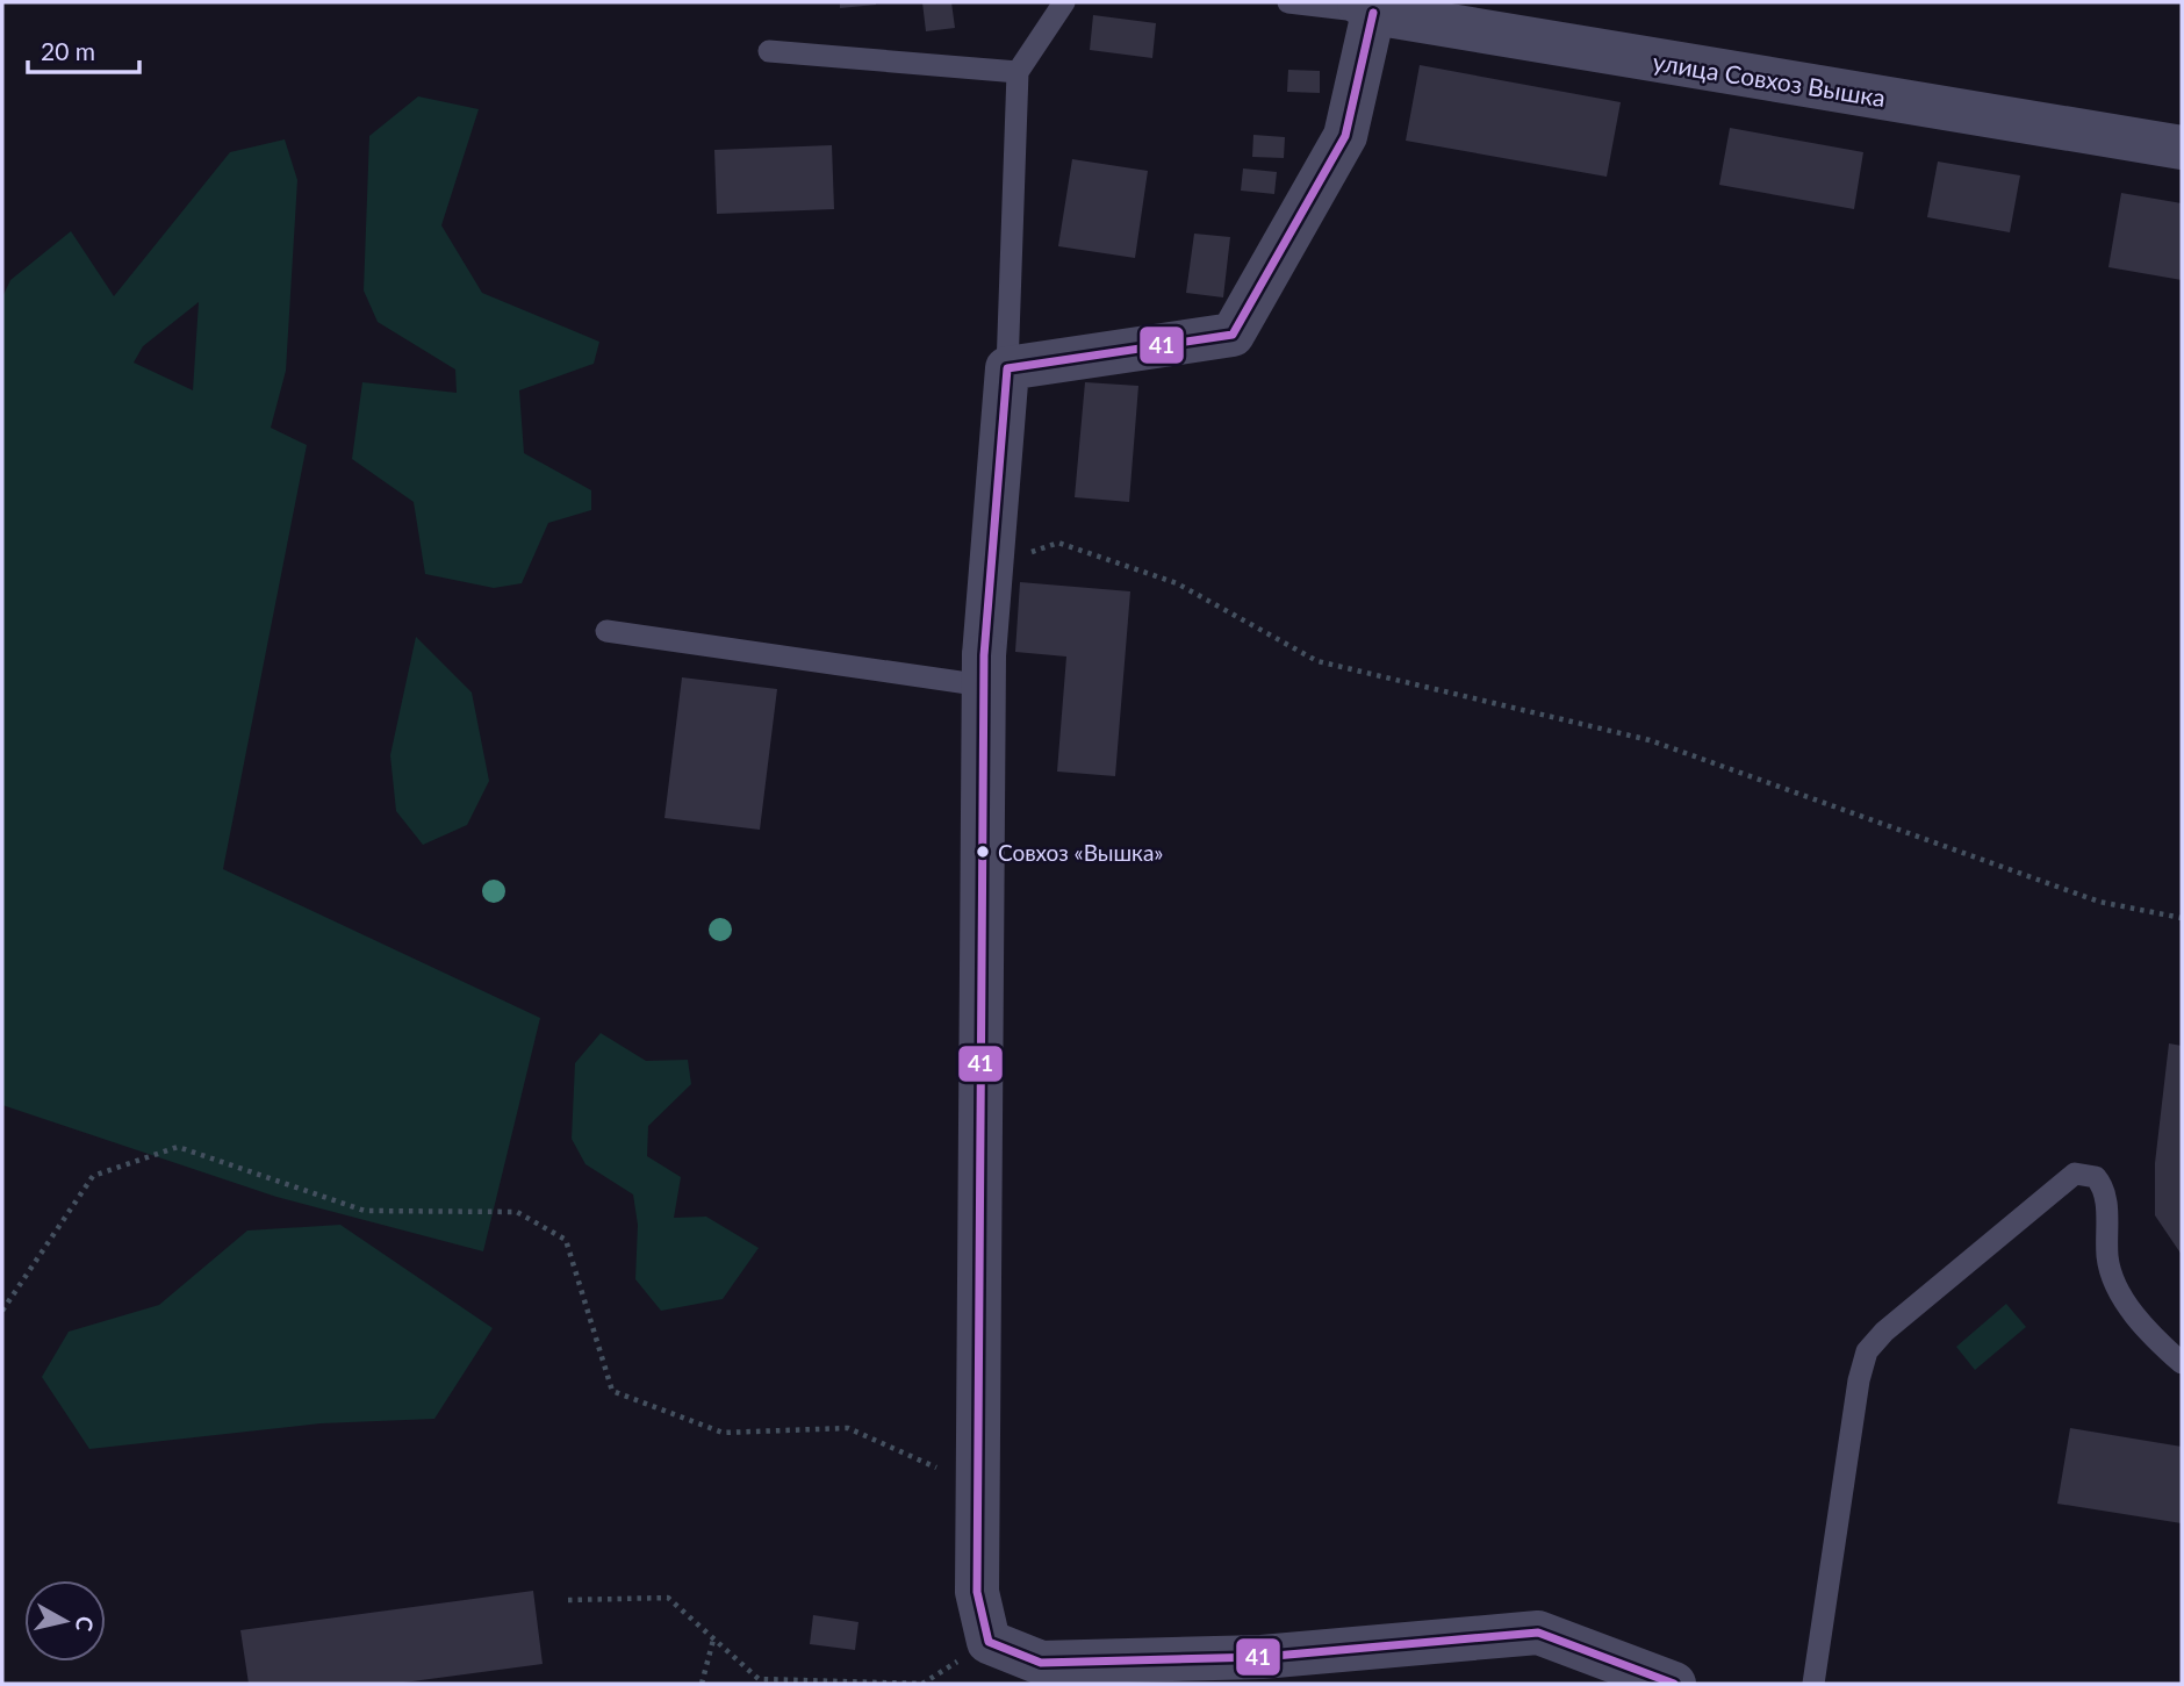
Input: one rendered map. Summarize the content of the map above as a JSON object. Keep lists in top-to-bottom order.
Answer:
{
  "streets": {
    "street": ["улица Совхоз Вышка"]
  },
  "places": ["Совхоз «Вышка»"],
  "lines": ["transit line 41"],
  "scale_bar": "20 m",
  "north": "right"
}
